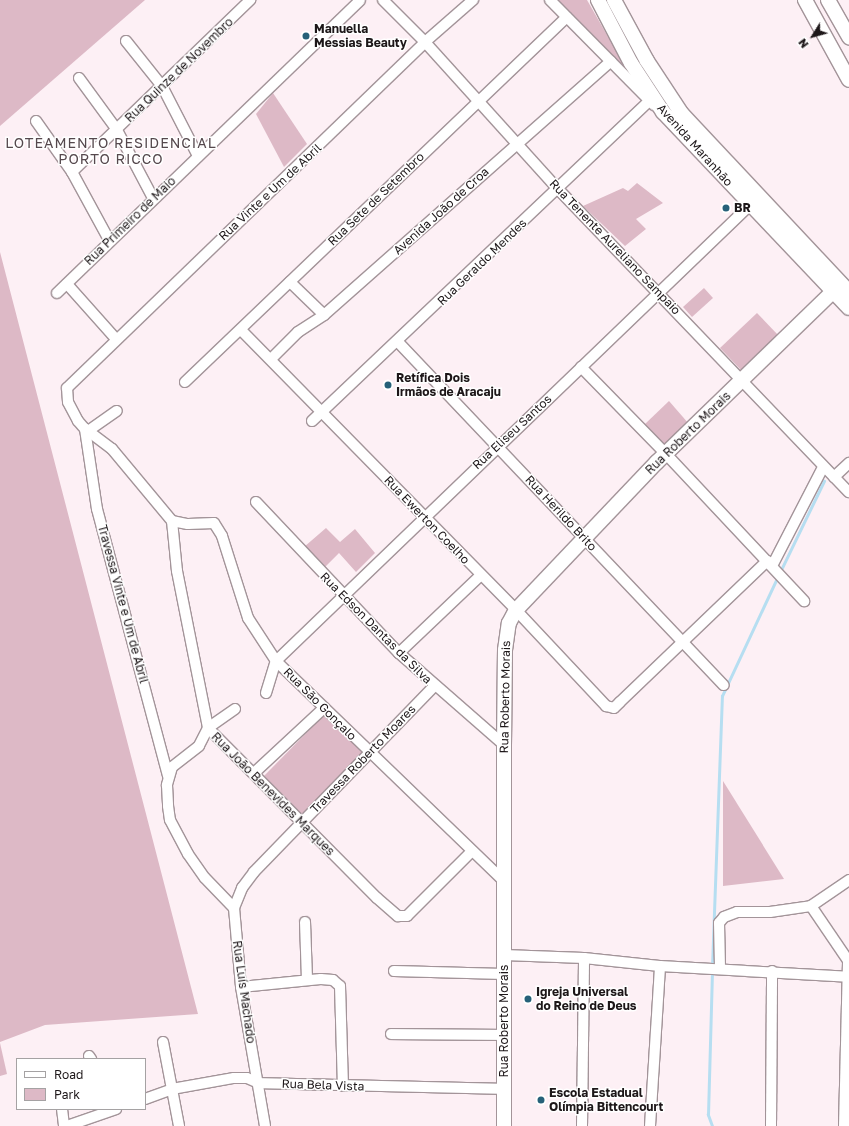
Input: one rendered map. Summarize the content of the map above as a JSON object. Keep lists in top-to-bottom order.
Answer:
{
  "streets": {
    "street": [
      "Rua Quinze de Novembro",
      "Avenida Maranhão",
      "Rua Vinte e Um de Abril",
      "Rua Sete de Setembro",
      "Avenida João de Croa",
      "Rua Primeiro de Maio",
      "Rua Tenente Aureliano Sampaio",
      "Rua Geraldo Mendes",
      "Rua Eliseu Santos",
      "Rua Roberto Morais",
      "Rua Herildo Brito",
      "Rua Ewerton Coelho",
      "Travessa Vinte e Um de Abril",
      "Rua Edson Dantas da Silva",
      "Rua São Gonçalo",
      "Travessa Roberto Moares",
      "Rua João Benevides Marques",
      "Rua Luís Machado",
      "Rua Bela Vista"
    ]
  },
  "crossings": [
    ["Avenida Maranhão", "Rua Eliseu Santos"],
    ["Avenida Maranhão", "Rua Roberto Morais"],
    ["Rua Vinte e Um de Abril", "Rua Tenente Aureliano Sampaio"],
    ["Rua Vinte e Um de Abril", "Travessa Vinte e Um de Abril"],
    ["Rua Sete de Setembro", "Rua Tenente Aureliano Sampaio"],
    ["Rua Sete de Setembro", "Rua Ewerton Coelho"],
    ["Avenida João de Croa", "Rua Tenente Aureliano Sampaio"],
    ["Avenida João de Croa", "Rua Ewerton Coelho"],
    ["Rua Tenente Aureliano Sampaio", "Rua Geraldo Mendes"],
    ["Rua Tenente Aureliano Sampaio", "Rua Eliseu Santos"],
    ["Rua Tenente Aureliano Sampaio", "Rua Roberto Morais"],
    ["Rua Geraldo Mendes", "Rua Herildo Brito"],
    ["Rua Geraldo Mendes", "Rua Ewerton Coelho"],
    ["Rua Eliseu Santos", "Rua Herildo Brito"],
    ["Rua Eliseu Santos", "Rua Ewerton Coelho"],
    ["Rua Eliseu Santos", "Rua Edson Dantas da Silva"],
    ["Rua Eliseu Santos", "Rua São Gonçalo"],
    ["Rua Roberto Morais", "Rua Herildo Brito"],
    ["Rua Roberto Morais", "Rua Ewerton Coelho"],
    ["Rua Roberto Morais", "Rua Edson Dantas da Silva"],
    ["Rua Roberto Morais", "Rua São Gonçalo"],
    ["Rua Roberto Morais", "Rua Bela Vista"],
    ["Rua Herildo Brito", "Rua Ewerton Coelho"],
    ["Rua Edson Dantas da Silva", "Travessa Roberto Moares"],
    ["Rua São Gonçalo", "Travessa Roberto Moares"],
    ["Rua São Gonçalo", "Rua João Benevides Marques"],
    ["Travessa Roberto Moares", "Rua João Benevides Marques"],
    ["Travessa Roberto Moares", "Rua Luís Machado"],
    ["Rua Luís Machado", "Rua Bela Vista"]
  ],
  "districts": ["LOTEAMENTO RESIDENCIAL PORTO RICCO"],
  "places": [
    "Manuella Messias Beauty",
    "BR",
    "Retífica Dois Irmãos de Aracaju",
    "Igreja Universal do Reino de Deus",
    "Escola Estadual Olímpia Bittencourt"
  ],
  "legend": ["Road", "Park"],
  "north": "bottom left"
}
